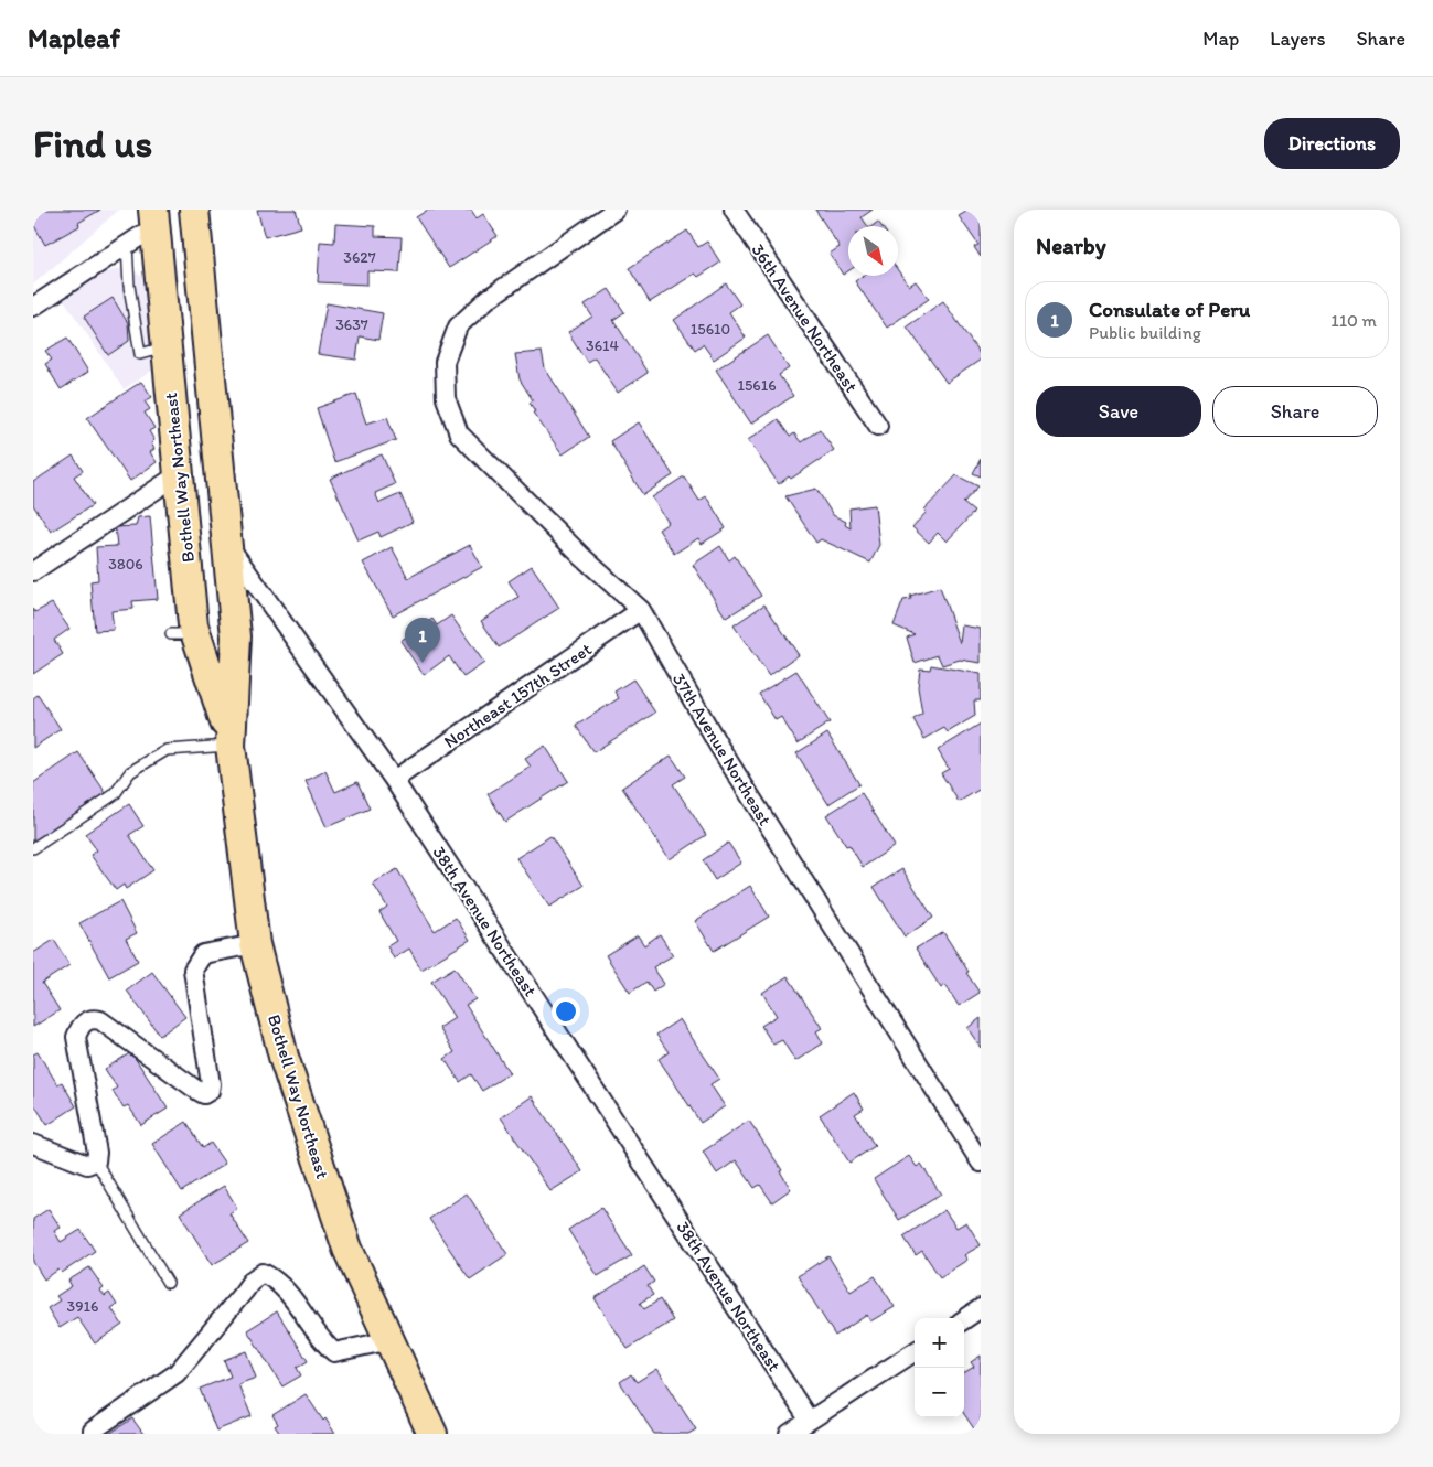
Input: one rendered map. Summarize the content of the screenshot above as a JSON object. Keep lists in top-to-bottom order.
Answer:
{
  "streets": {
    "main road": ["Bothell Way Northeast"],
    "street": [
      "36th Avenue Northeast",
      "Northeast 157th Street",
      "37th Avenue Northeast",
      "38th Avenue Northeast"
    ]
  },
  "crossings": [
    ["Bothell Way Northeast", "38th Avenue Northeast"],
    ["Northeast 157th Street", "37th Avenue Northeast"],
    ["Northeast 157th Street", "38th Avenue Northeast"]
  ],
  "house_numbers": [
    "3627",
    "3637",
    "15610",
    "3614",
    "15616",
    "3806",
    "3916"
  ],
  "north": "bottom right",
  "page": {
    "header": "Mapleaf",
    "nav": ["Map", "Layers", "Share"],
    "buttons": [
      "Directions",
      ["Save", "Share"]
    ],
    "title": "Find us",
    "heading": "Nearby",
    "list": [
      {
        "mark": "1",
        "name": "Consulate of Peru",
        "note": "Public building",
        "value": "110 m"
      }
    ],
    "pins": "1",
    "map_buttons": ["+", "−"]
  }
}
